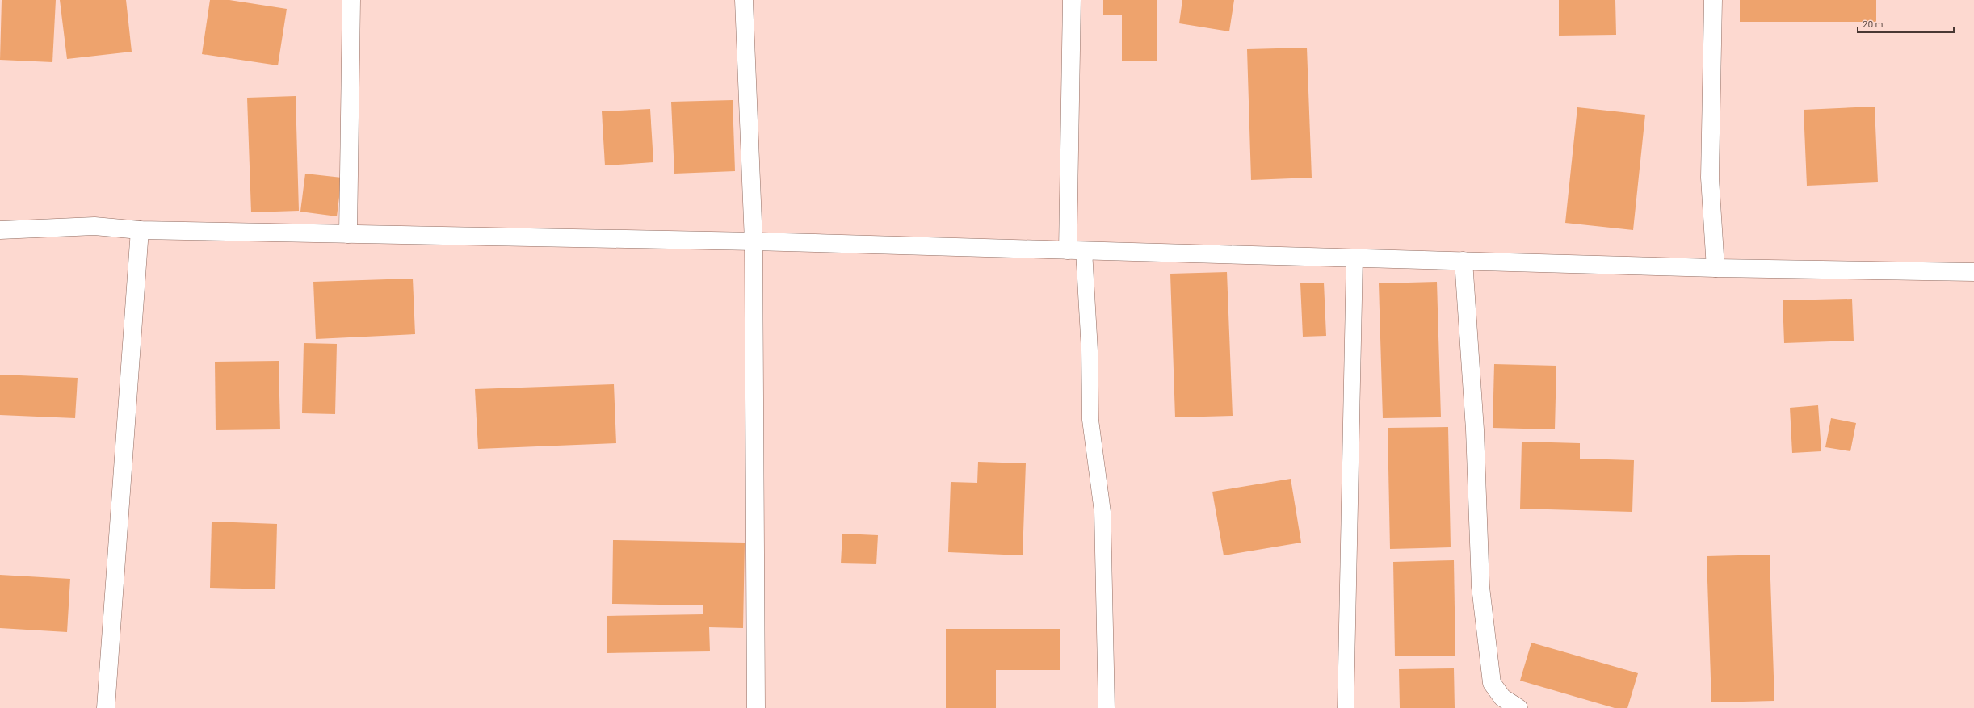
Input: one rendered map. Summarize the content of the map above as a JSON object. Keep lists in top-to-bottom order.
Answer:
{
  "scale_bar": "20 m"
}
